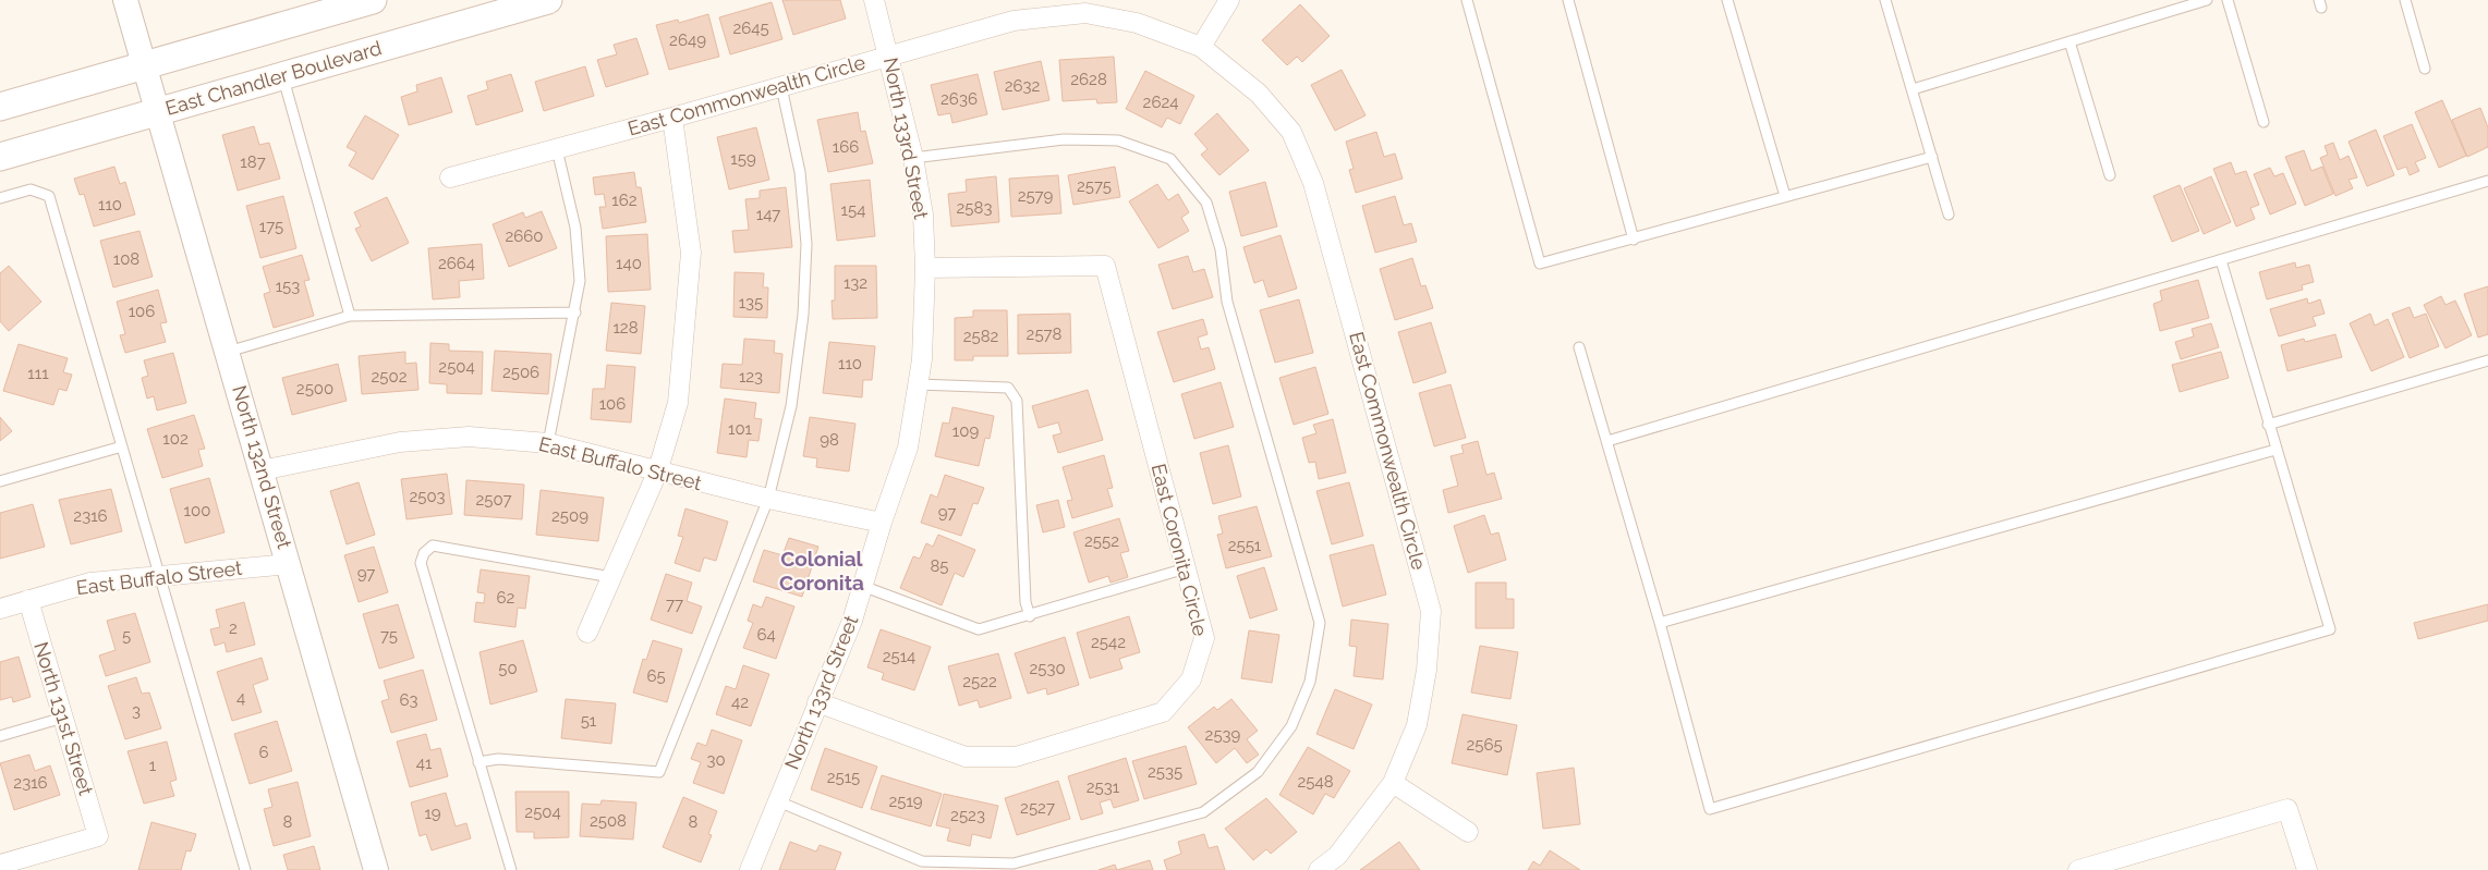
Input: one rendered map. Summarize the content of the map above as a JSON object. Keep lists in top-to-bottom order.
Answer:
{
  "streets": {
    "main road": ["East Chandler Boulevard"],
    "street": [
      "East Commonwealth Circle",
      "North 133rd Street",
      "East Buffalo Street",
      "North 132nd Street",
      "East Coronita Circle",
      "North 131st Street"
    ]
  },
  "crossings": [
    ["East Chandler Boulevard", "North 132nd Street"],
    ["East Commonwealth Circle", "North 133rd Street"],
    ["North 133rd Street", "East Buffalo Street"],
    ["North 133rd Street", "East Coronita Circle"],
    ["East Buffalo Street", "North 132nd Street"],
    ["East Buffalo Street", "North 131st Street"]
  ],
  "districts": ["Colonial Coronita"],
  "house_numbers": [
    "2645",
    "2649",
    "2628",
    "2632",
    "2636",
    "2624",
    "166",
    "159",
    "187",
    "2575",
    "2579",
    "162",
    "110",
    "2583",
    "154",
    "147",
    "175",
    "2660",
    "108",
    "2664",
    "140",
    "132",
    "153",
    "135",
    "106",
    "128",
    "2578",
    "2582",
    "110",
    "2504",
    "2506",
    "111",
    "2502",
    "123",
    "2500",
    "106",
    "101",
    "109",
    "102",
    "98",
    "2503",
    "2507",
    "100",
    "97",
    "2316",
    "2509",
    "2552",
    "2551",
    "85",
    "97",
    "62",
    "77",
    "2",
    "64",
    "5",
    "75",
    "2542",
    "2514",
    "50",
    "2530",
    "65",
    "2522",
    "4",
    "63",
    "42",
    "3",
    "51",
    "2539",
    "2565",
    "6",
    "30",
    "41",
    "1",
    "2535",
    "2515",
    "2548",
    "2316",
    "2531",
    "2519",
    "2527",
    "2504",
    "19",
    "2523",
    "2508",
    "8",
    "8"
  ]
}
